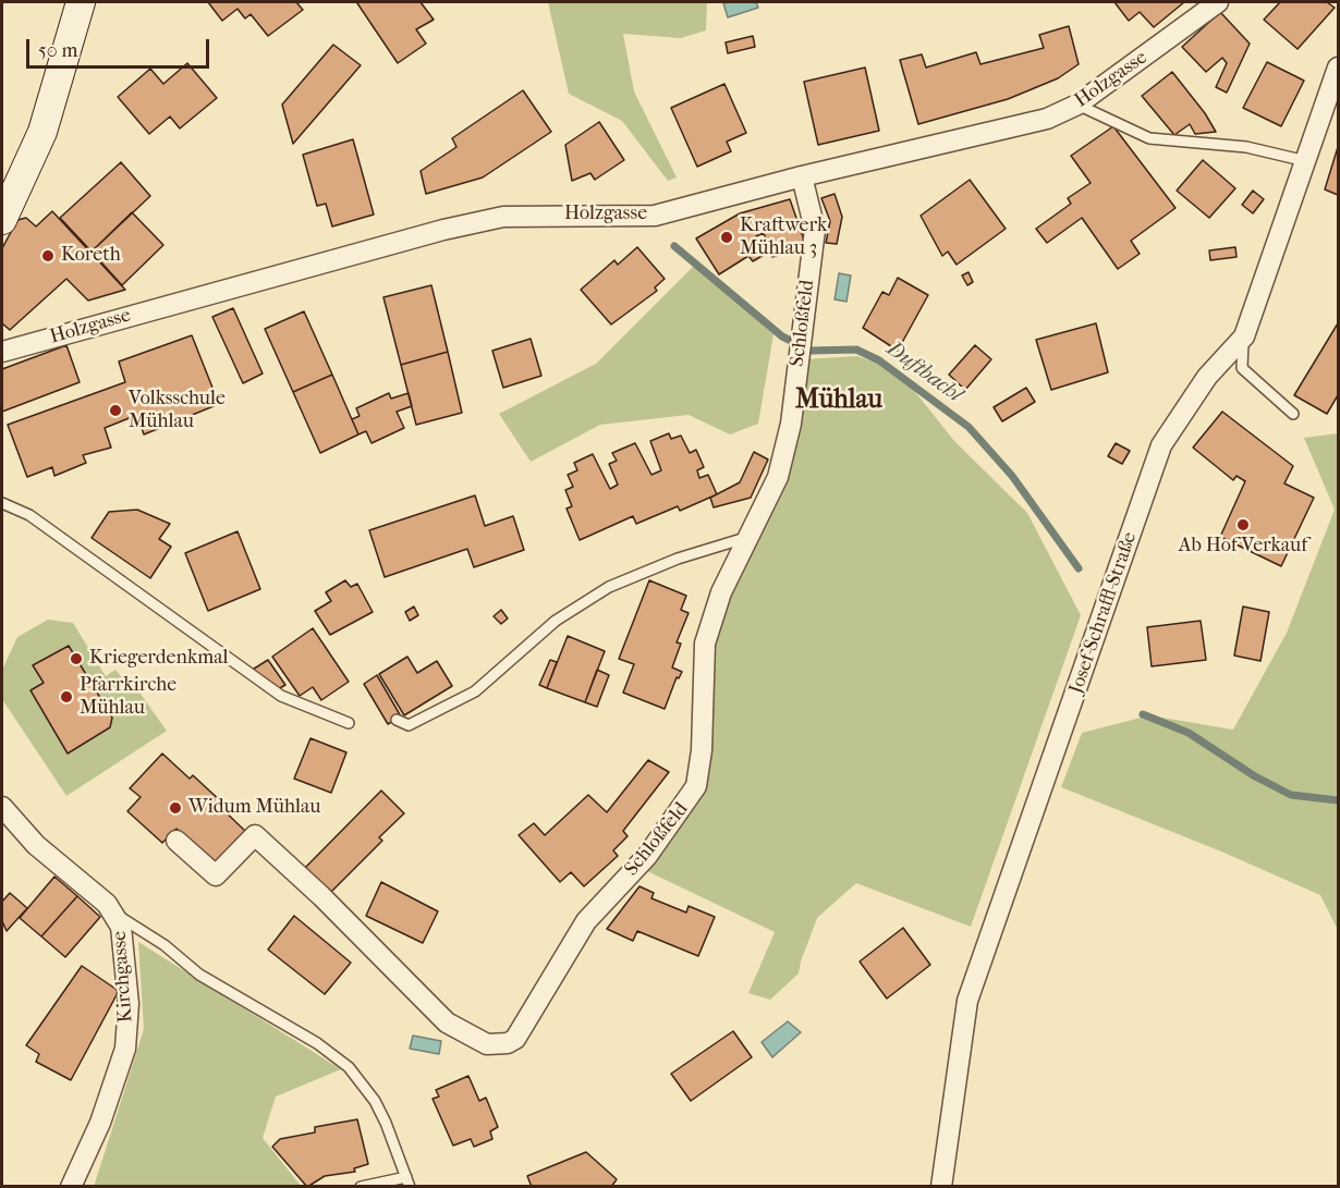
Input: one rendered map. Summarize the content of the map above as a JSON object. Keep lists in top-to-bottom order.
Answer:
{
  "streets": {
    "street": [
      "Holzgasse",
      "Schloßfeld",
      "Josef-Schraffl-Straße",
      "Kirchgasse"
    ]
  },
  "crossings": [
    ["Holzgasse", "Schloßfeld"]
  ],
  "districts": ["Mühlau"],
  "water": ["Duftbachl"],
  "places": [
    "Kraftwerk Mühlau 3",
    "Koreth",
    "Volksschule Mühlau",
    "Ab Hof Verkauf",
    "Kriegerdenkmal",
    "Pfarrkirche Mühlau",
    "Widum Mühlau"
  ],
  "scale_bar": "50 m"
}
